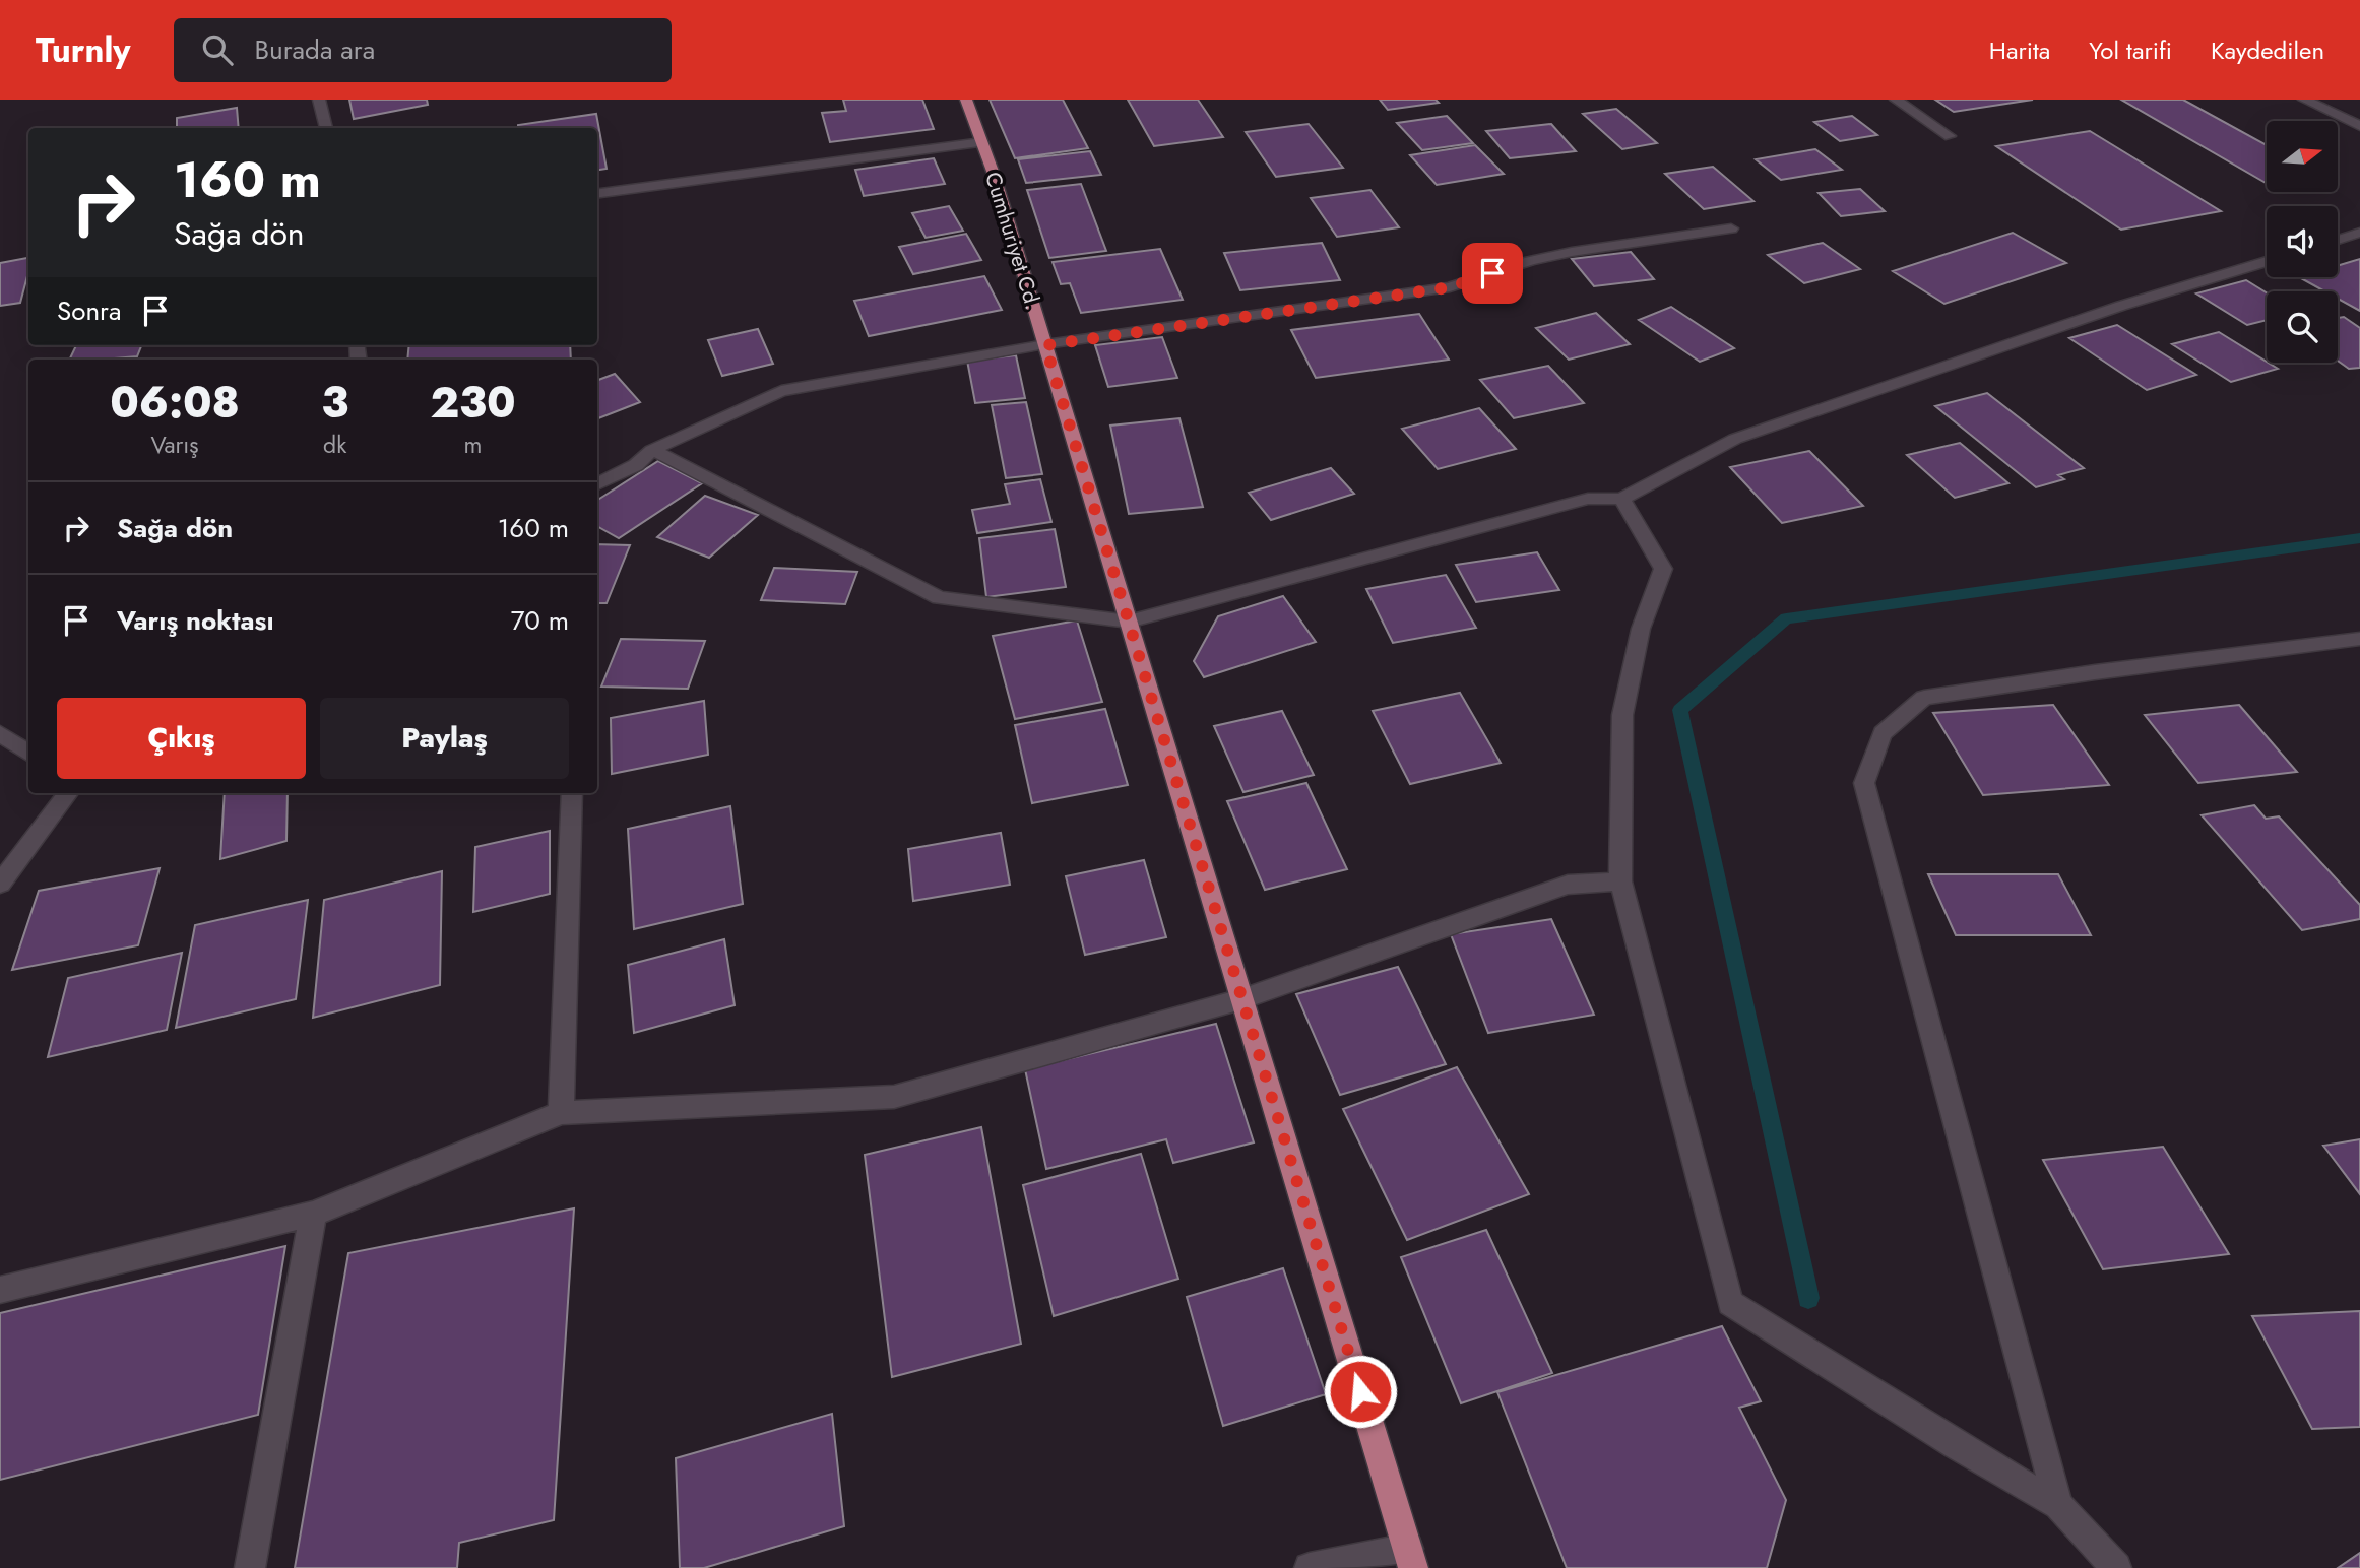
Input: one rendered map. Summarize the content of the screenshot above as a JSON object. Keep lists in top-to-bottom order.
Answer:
{
  "streets": {
    "main road": ["Cumhuriyet Cd."]
  },
  "north": "right",
  "page": {
    "header": "Turnly",
    "search": "Burada ara",
    "nav": ["Harita", "Yol tarifi", "Kaydedilen"],
    "turn": ["160 m", "Sağa dön"],
    "then": "Sonra",
    "eta": [
      "06:08",
      "Varış",
      "3",
      "dk",
      "230",
      "m"
    ],
    "list": [
      {
        "name": "Sağa dön",
        "value": "160 m"
      },
      {
        "name": "Varış noktası",
        "value": "70 m"
      }
    ],
    "buttons": ["Çıkış", "Paylaş"]
  }
}
